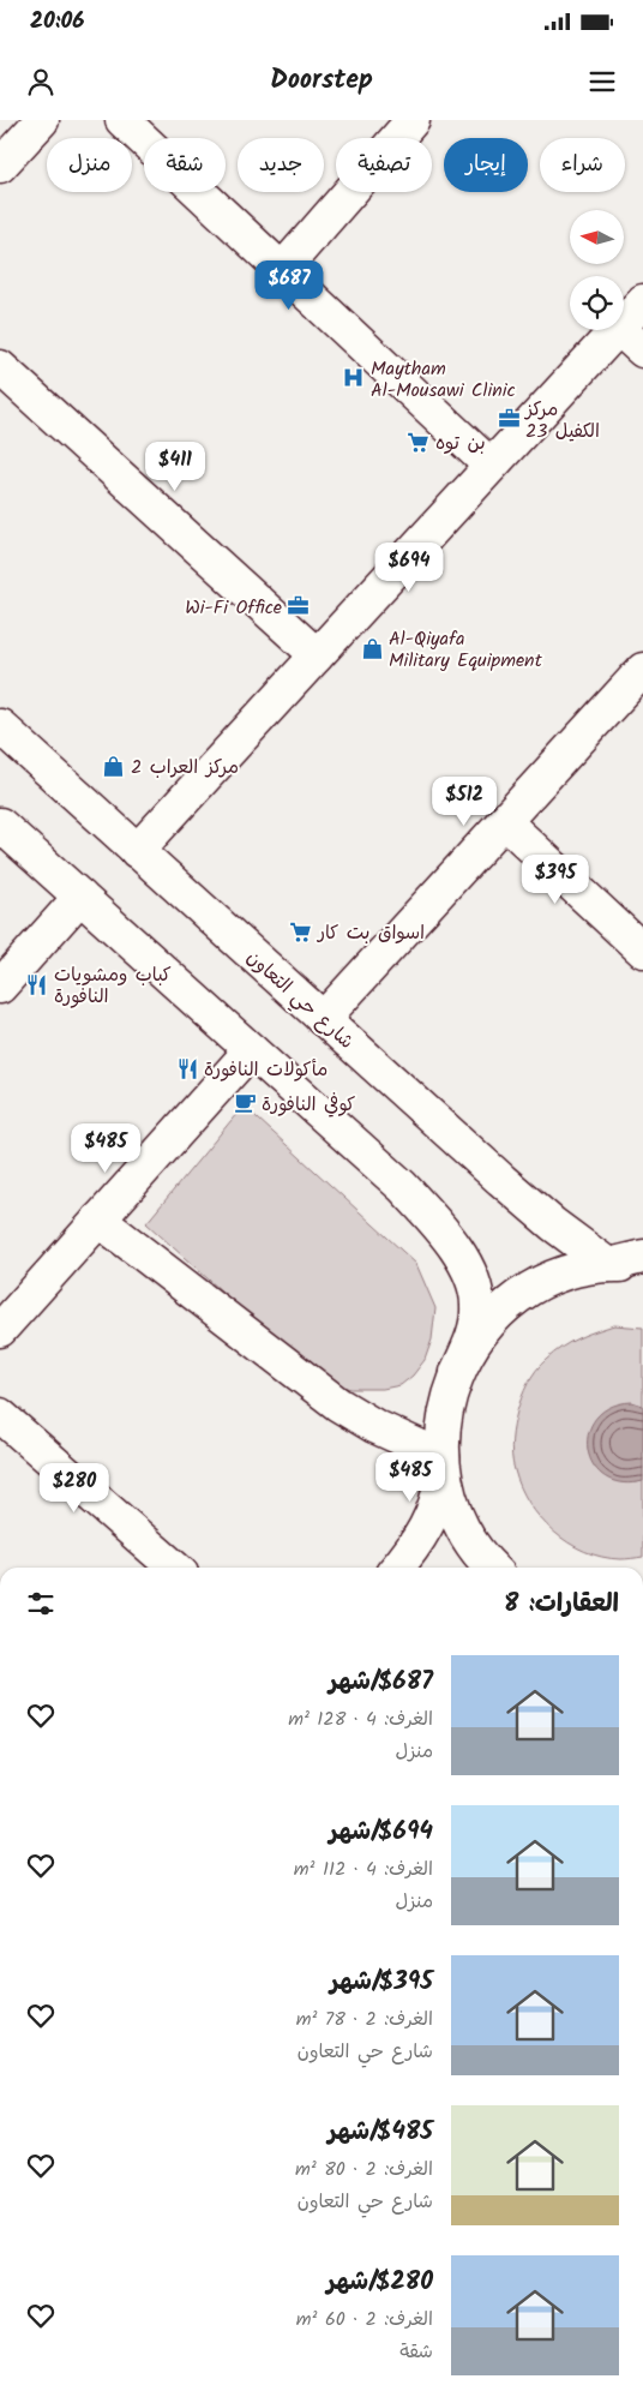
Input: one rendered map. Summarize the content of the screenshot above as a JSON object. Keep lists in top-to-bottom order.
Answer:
{
  "streets": {
    "street": ["شارع حي التعاون"]
  },
  "places": {
    "hospital": ["Maytham Al-Mousawi Clinic"],
    "office": ["مركز الكفيل 23", "Wi-Fi Office"],
    "supermarket": ["بن توه", "اسواق بت كار"],
    "shop": ["Al-Qiyafa Military Equipment", "مركز العراب 2"],
    "restaurant": ["كباب ومشويات النافورة", "مأكولات النافورة"],
    "cafe": ["كوفي النافورة"]
  },
  "north": "left",
  "page": {
    "status": "20:06",
    "header": "Doorstep",
    "chip": [
      "شراء",
      "إيجار",
      "تصفية",
      "جديد",
      "شقة",
      "منزل"
    ],
    "price": [
      "$687",
      "$411",
      "$694",
      "$512",
      "$395",
      "$485",
      "$485",
      "$280"
    ],
    "heading": "العقارات: 8",
    "list": [
      {
        "name": "$687/شهر",
        "note": "الغرف: 4 · 128 m² · منزل"
      },
      {
        "name": "$694/شهر",
        "note": "الغرف: 4 · 112 m² · منزل"
      },
      {
        "name": "$395/شهر",
        "note": "الغرف: 2 · 78 m² · شارع حي التعاون"
      },
      {
        "name": "$485/شهر",
        "note": "الغرف: 2 · 80 m² · شارع حي التعاون"
      },
      {
        "name": "$280/شهر",
        "note": "الغرف: 2 · 60 m² · شقة"
      }
    ]
  }
}
